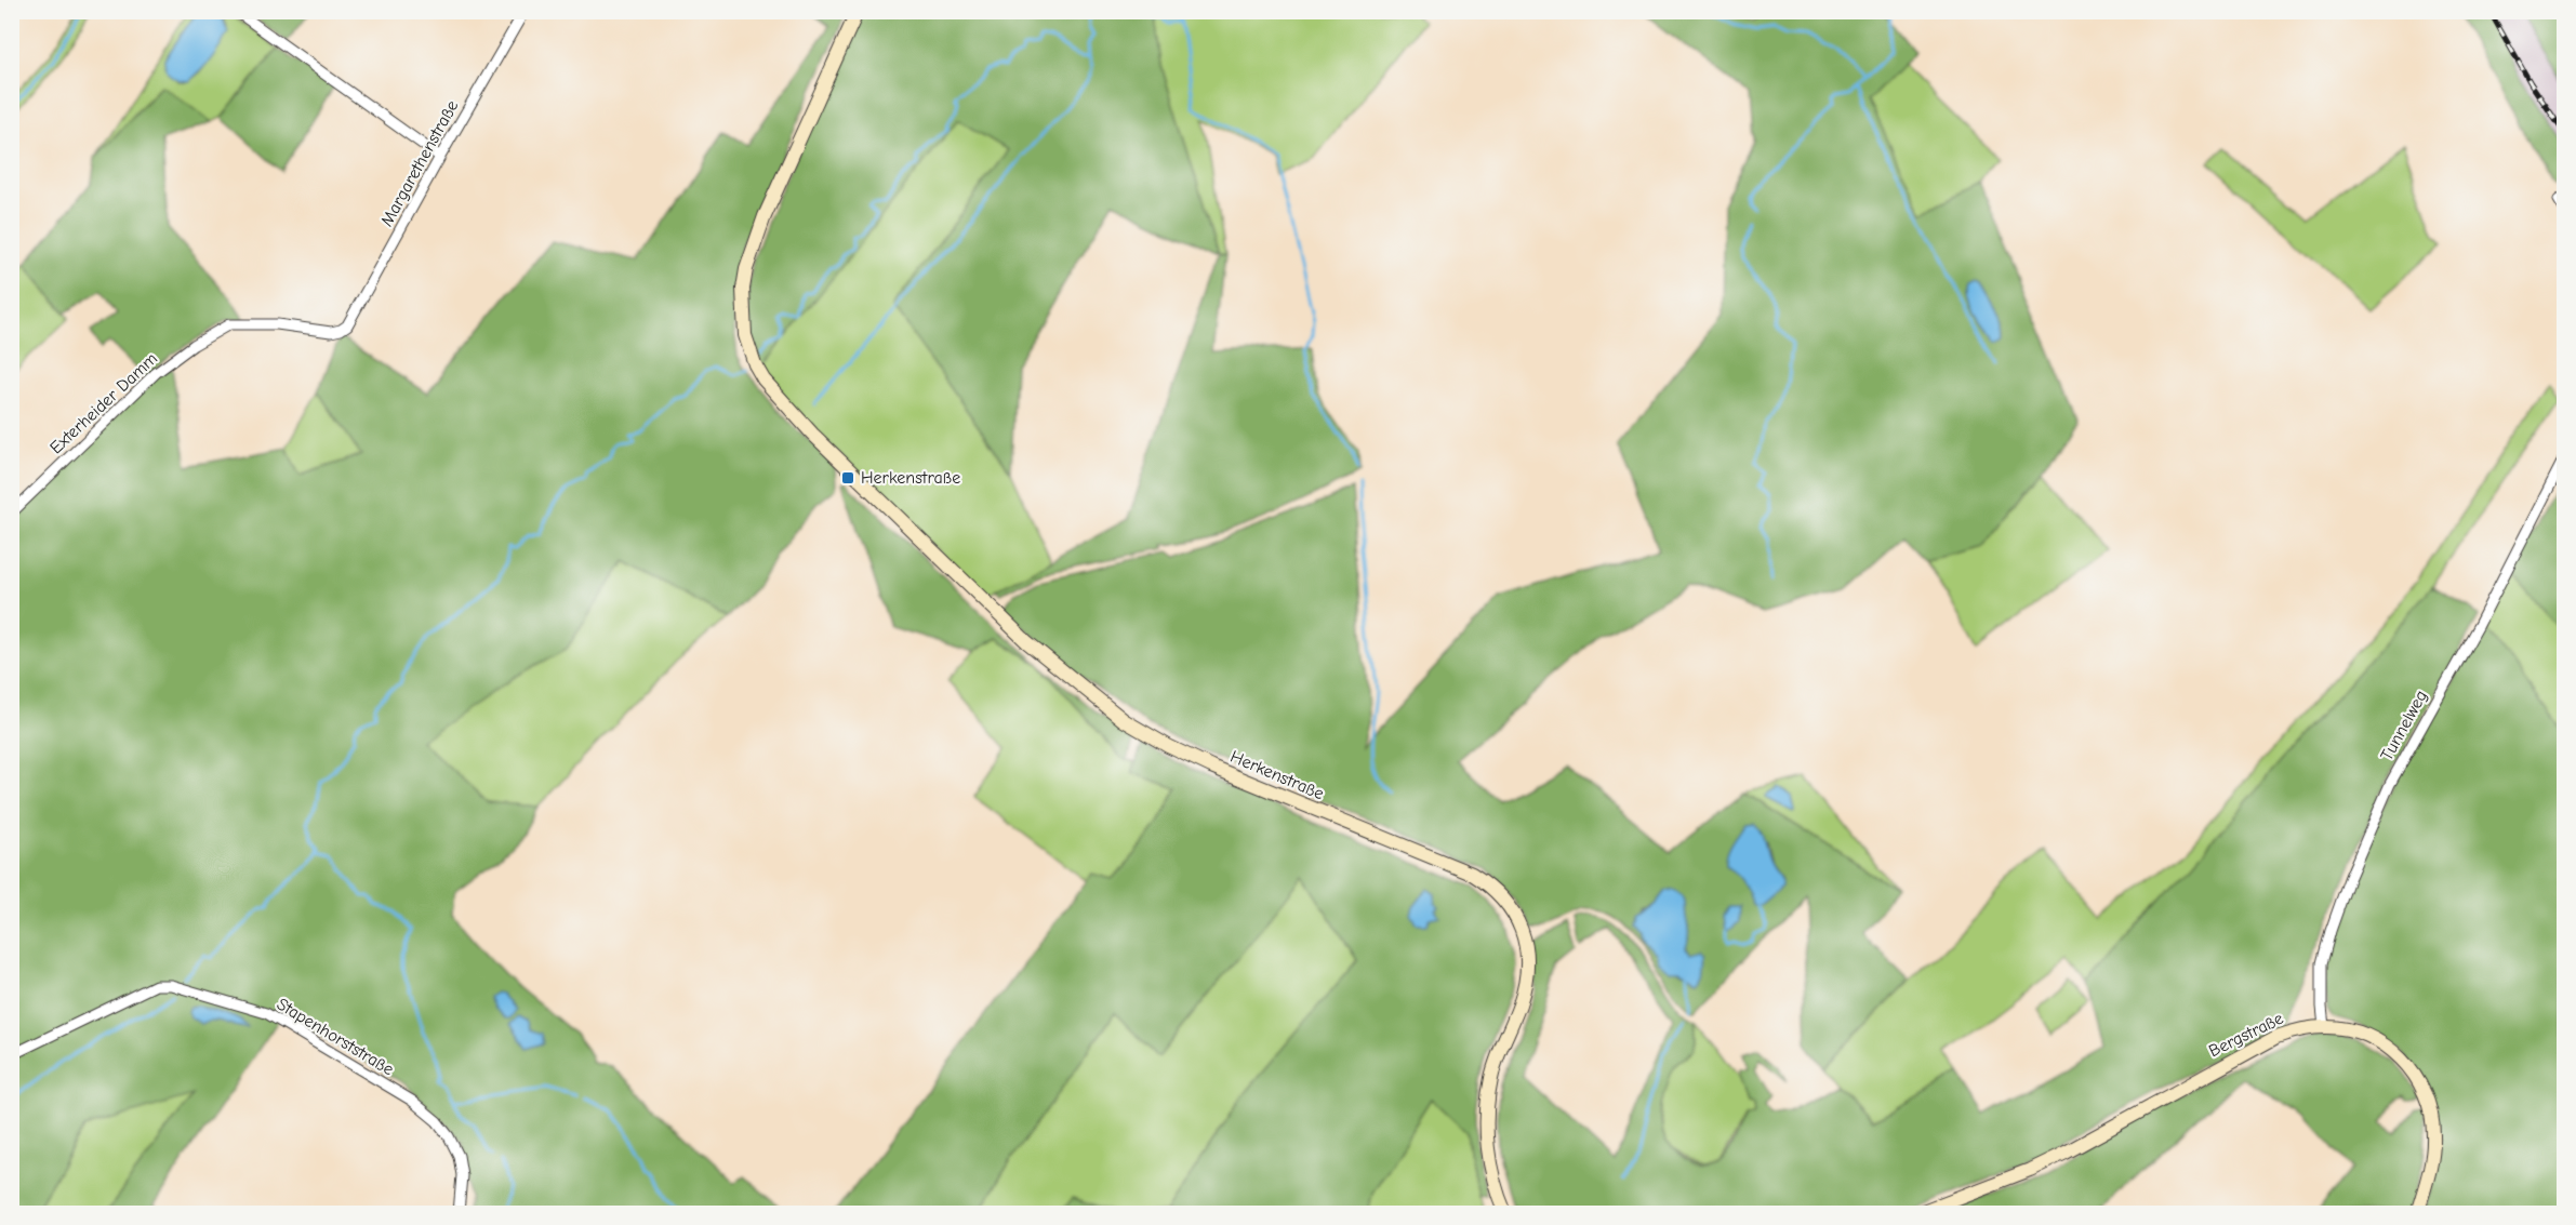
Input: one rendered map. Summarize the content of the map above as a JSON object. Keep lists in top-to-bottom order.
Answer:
{
  "streets": {
    "main road": ["Herkenstraße", "Bergstraße"],
    "street": [
      "Margarethenstraße",
      "Exterheider Damm",
      "Tunnelweg",
      "Stapenhorststraße"
    ]
  },
  "crossings": [
    ["Margarethenstraße", "Exterheider Damm"],
    ["Tunnelweg", "Bergstraße"]
  ],
  "places": {
    "transit": ["Herkenstraße"]
  }
}
